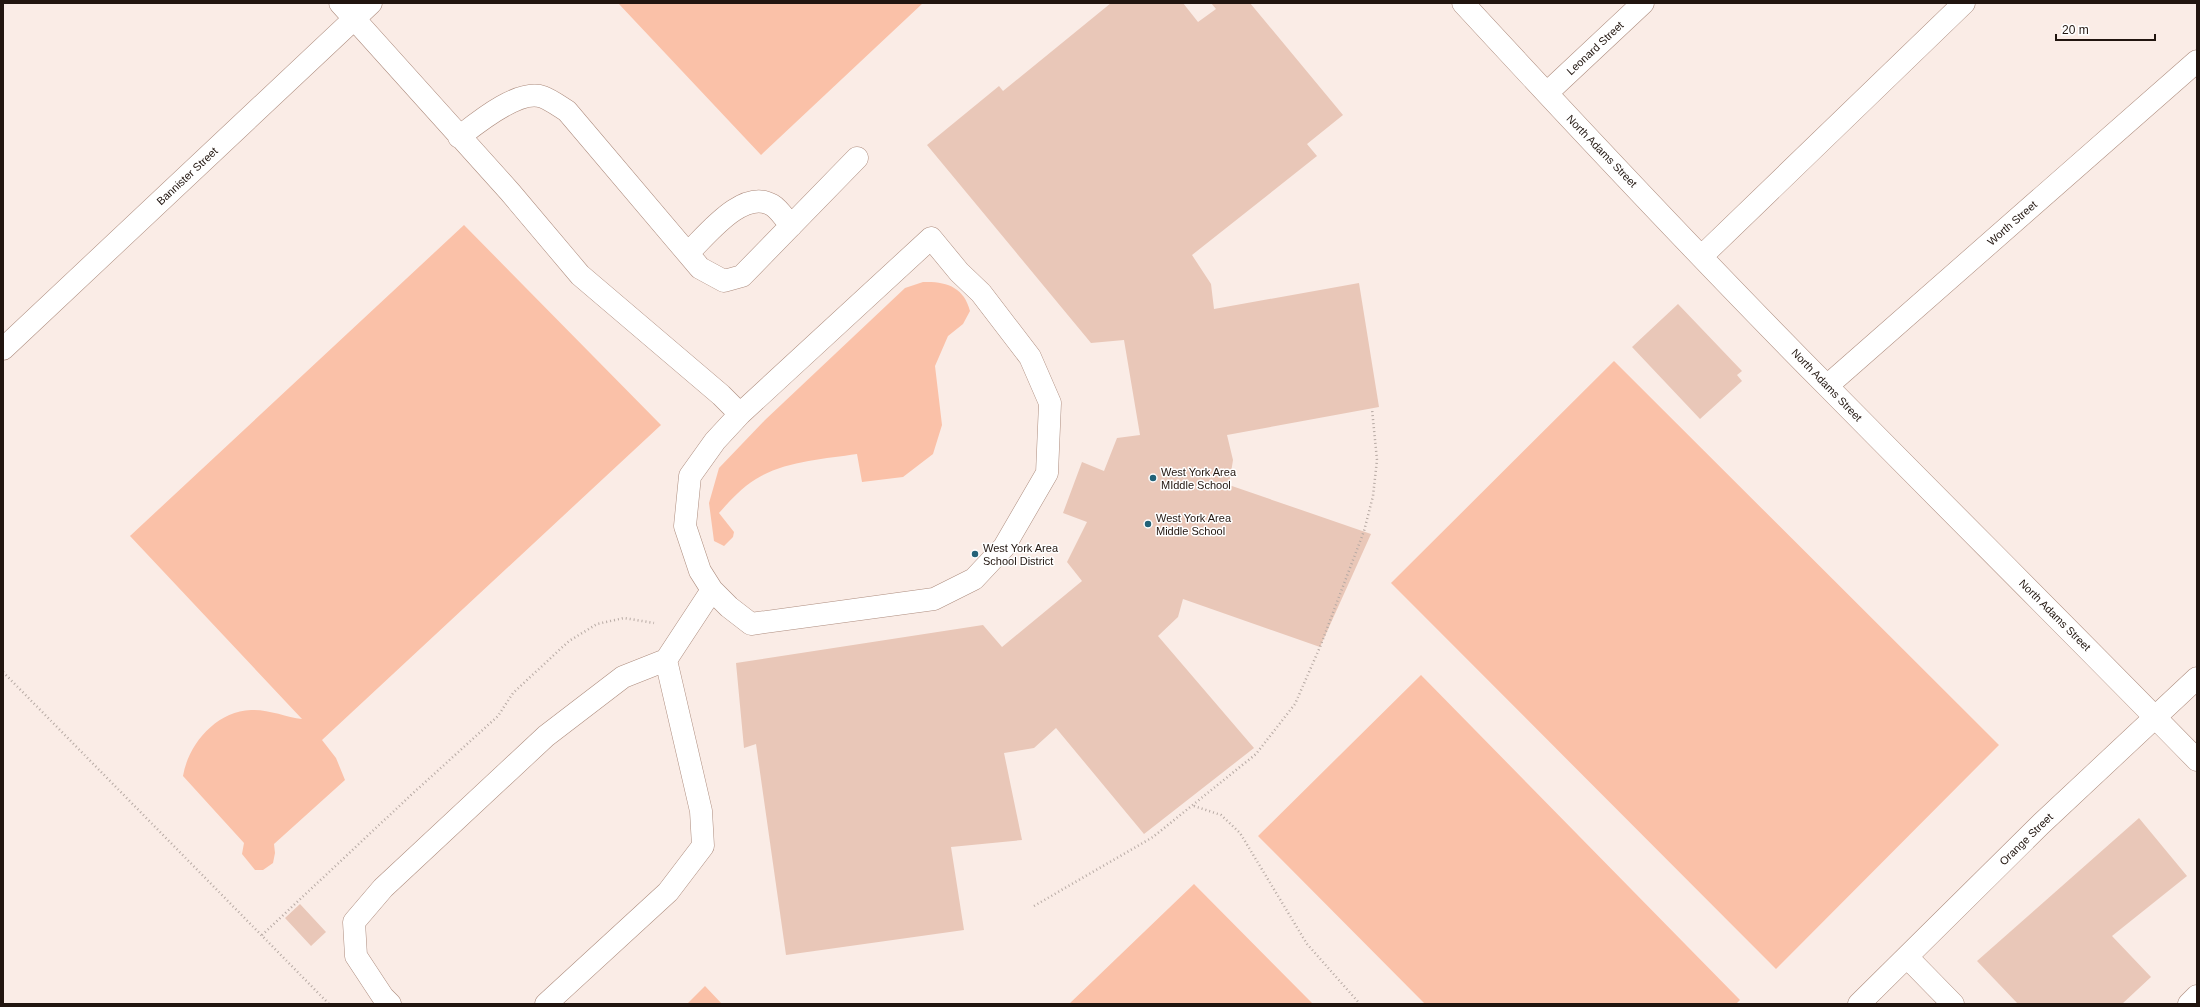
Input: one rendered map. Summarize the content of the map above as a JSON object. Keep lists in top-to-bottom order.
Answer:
{
  "streets": {
    "street": [
      "Leonard Street",
      "North Adams Street",
      "Bannister Street",
      "Worth Street",
      "Orange Street"
    ]
  },
  "crossings": [
    ["Leonard Street", "North Adams Street"],
    ["North Adams Street", "Worth Street"],
    ["North Adams Street", "Orange Street"]
  ],
  "places": ["West York Area MIddle School", "West York Area Middle School", "West York Area School District"],
  "scale_bar": "20 m"
}
